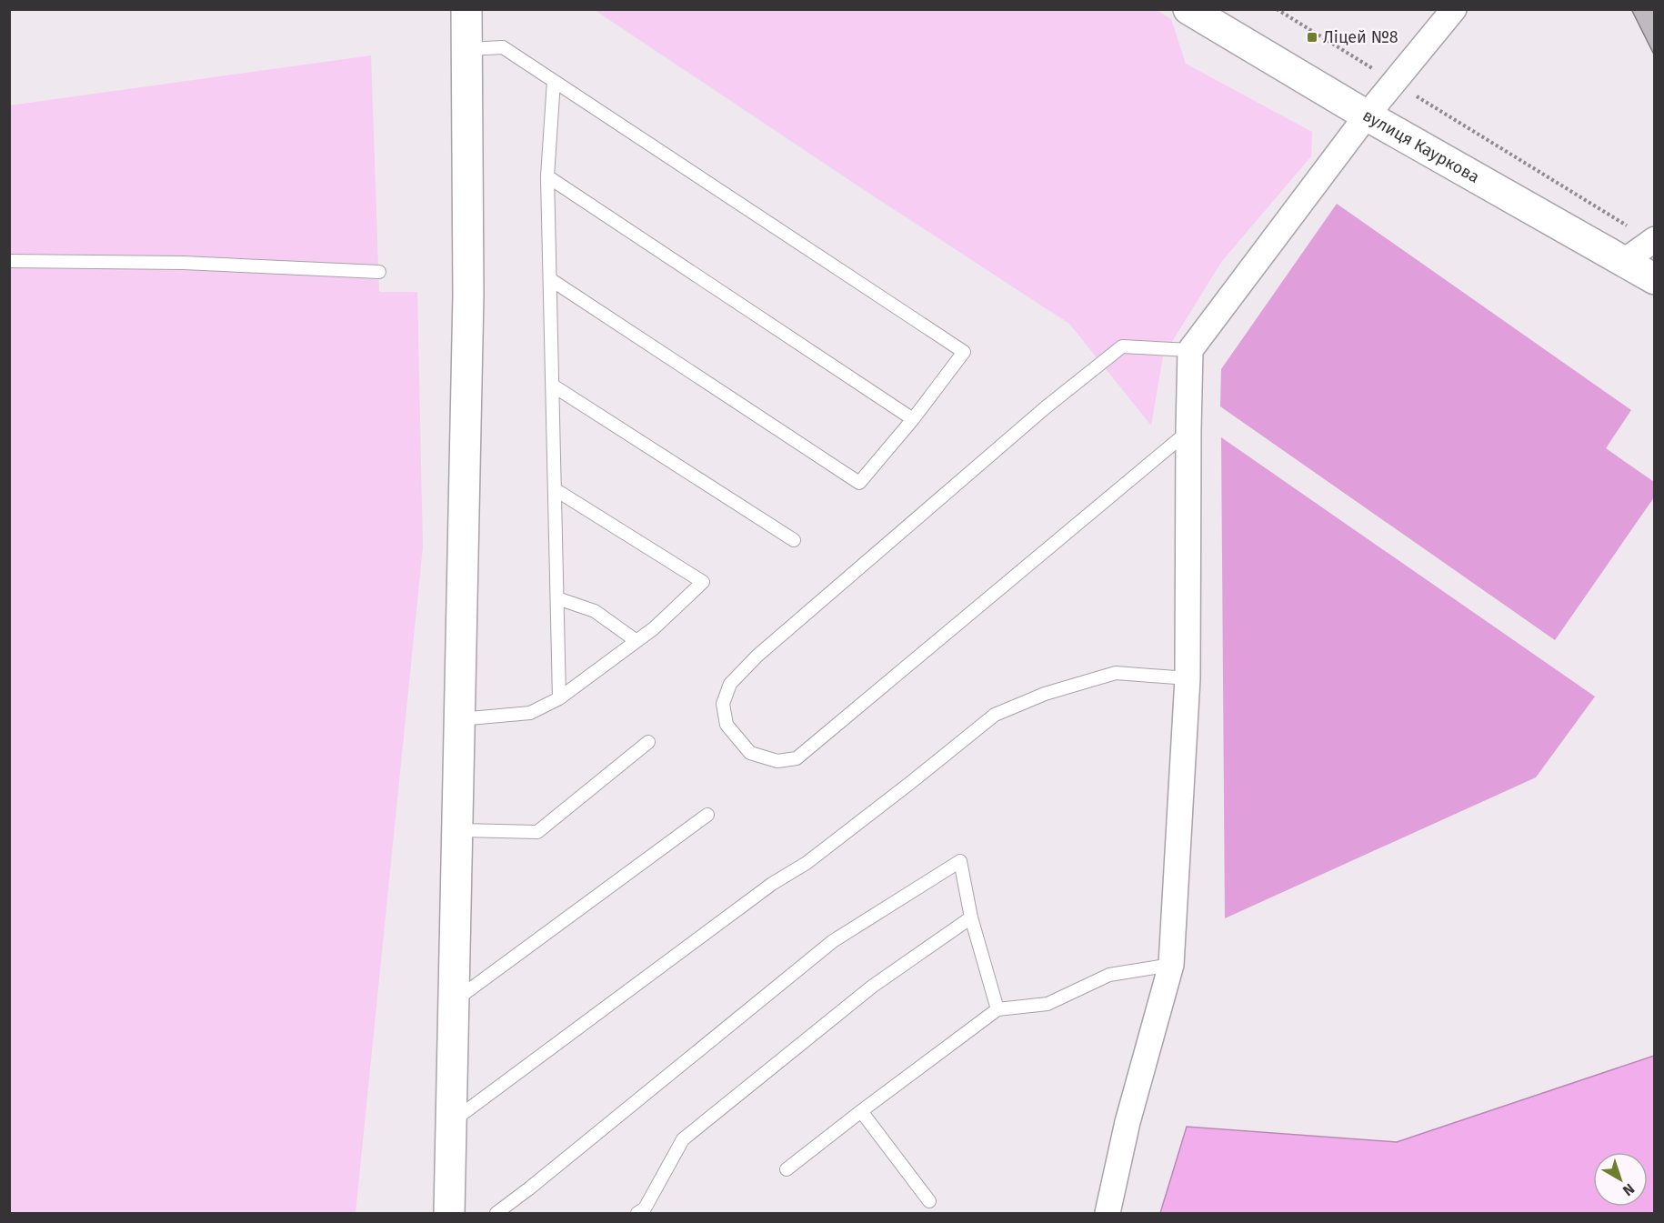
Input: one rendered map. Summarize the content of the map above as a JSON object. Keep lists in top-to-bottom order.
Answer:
{
  "streets": {
    "street": ["вулиця Кауркова"]
  },
  "places": {
    "transit": ["Ліцей №8"]
  },
  "north": "bottom right"
}
